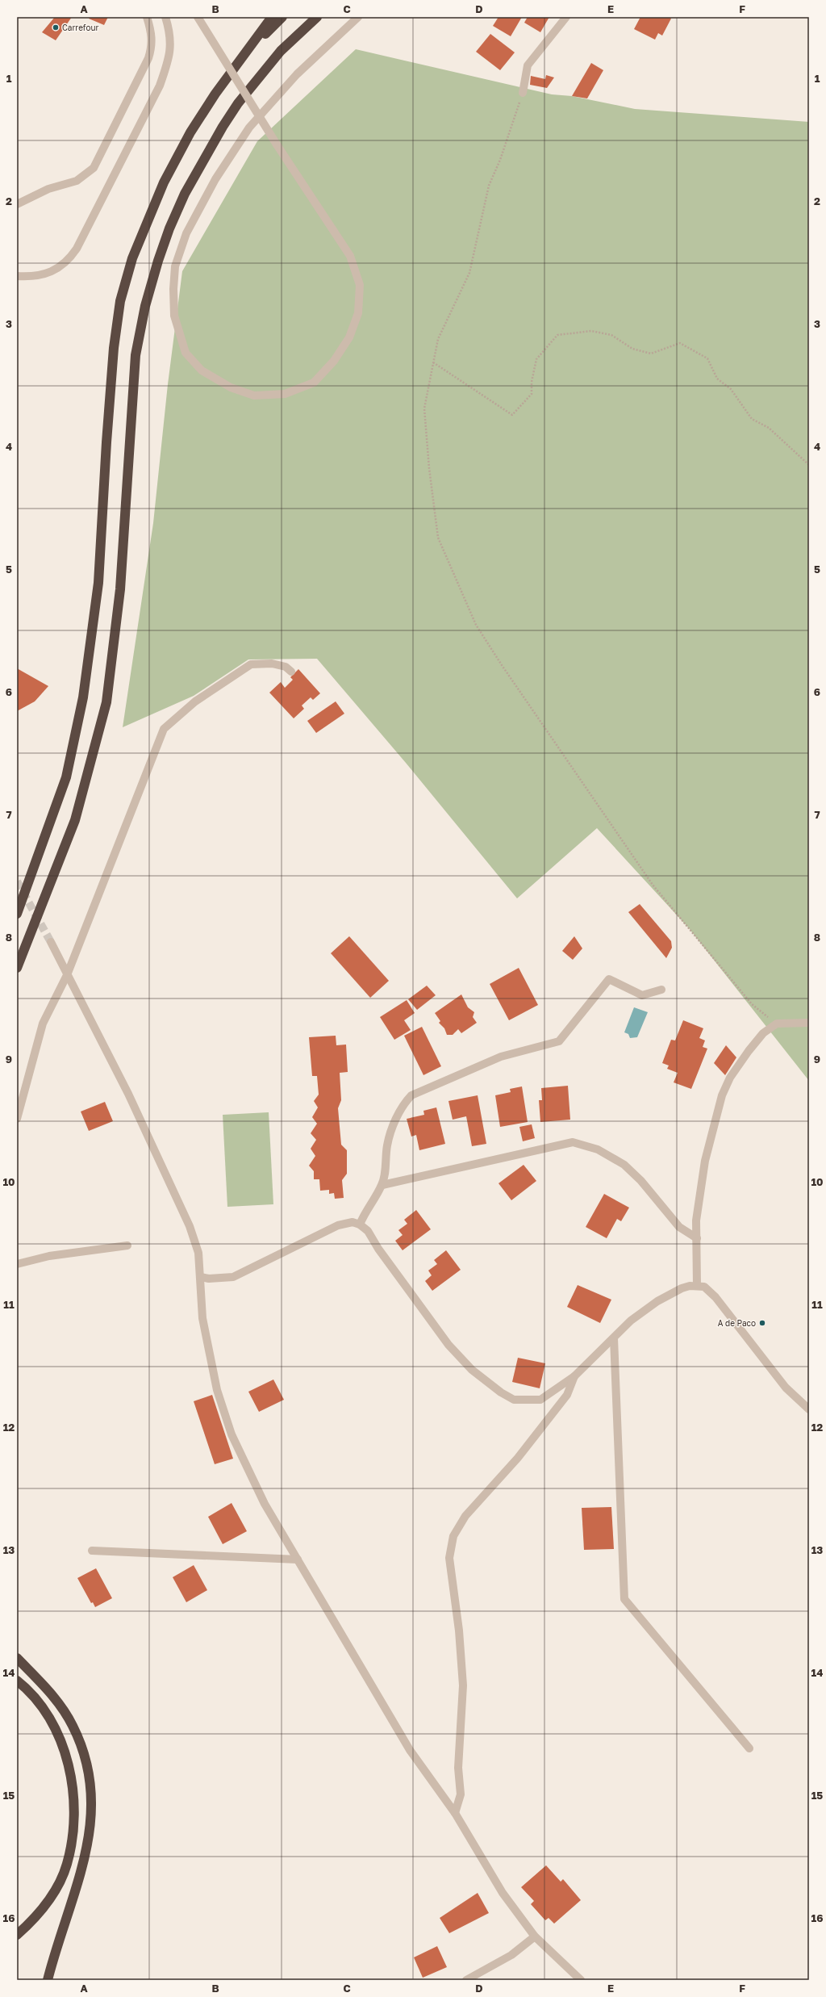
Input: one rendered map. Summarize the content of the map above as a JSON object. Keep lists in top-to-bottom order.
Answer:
{
  "places": ["Carrefour", "A de Paco"],
  "grid": {
    "columns": [
      "A",
      "B",
      "C",
      "D",
      "E",
      "F"
    ],
    "rows": [
      "1",
      "2",
      "3",
      "4",
      "5",
      "6",
      "7",
      "8",
      "9",
      "10",
      "11",
      "12",
      "13",
      "14",
      "15",
      "16"
    ]
  }
}
